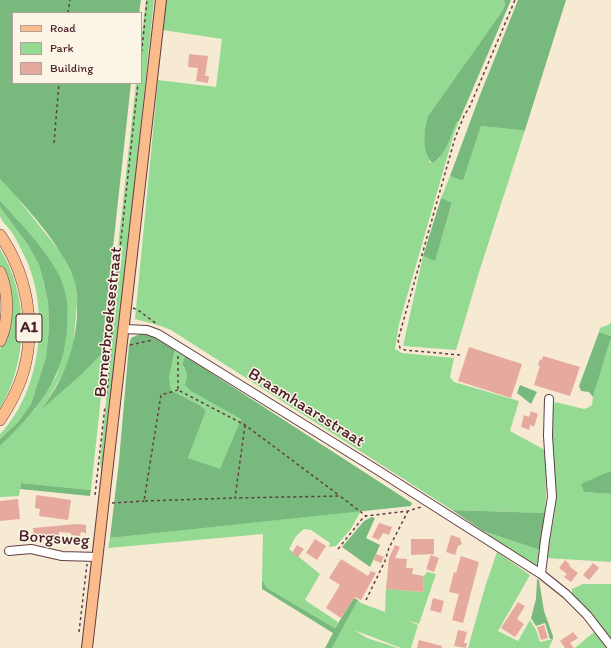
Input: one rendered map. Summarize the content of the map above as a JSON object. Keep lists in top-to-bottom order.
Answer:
{
  "streets": {
    "highway": ["A1"],
    "main road": ["Bornerbroeksestraat"],
    "street": ["Braamhaarsstraat", "Borgsweg"]
  },
  "crossings": [
    ["Bornerbroeksestraat", "Braamhaarsstraat"],
    ["Bornerbroeksestraat", "Borgsweg"]
  ],
  "legend": ["Road", "Park", "Building"]
}
